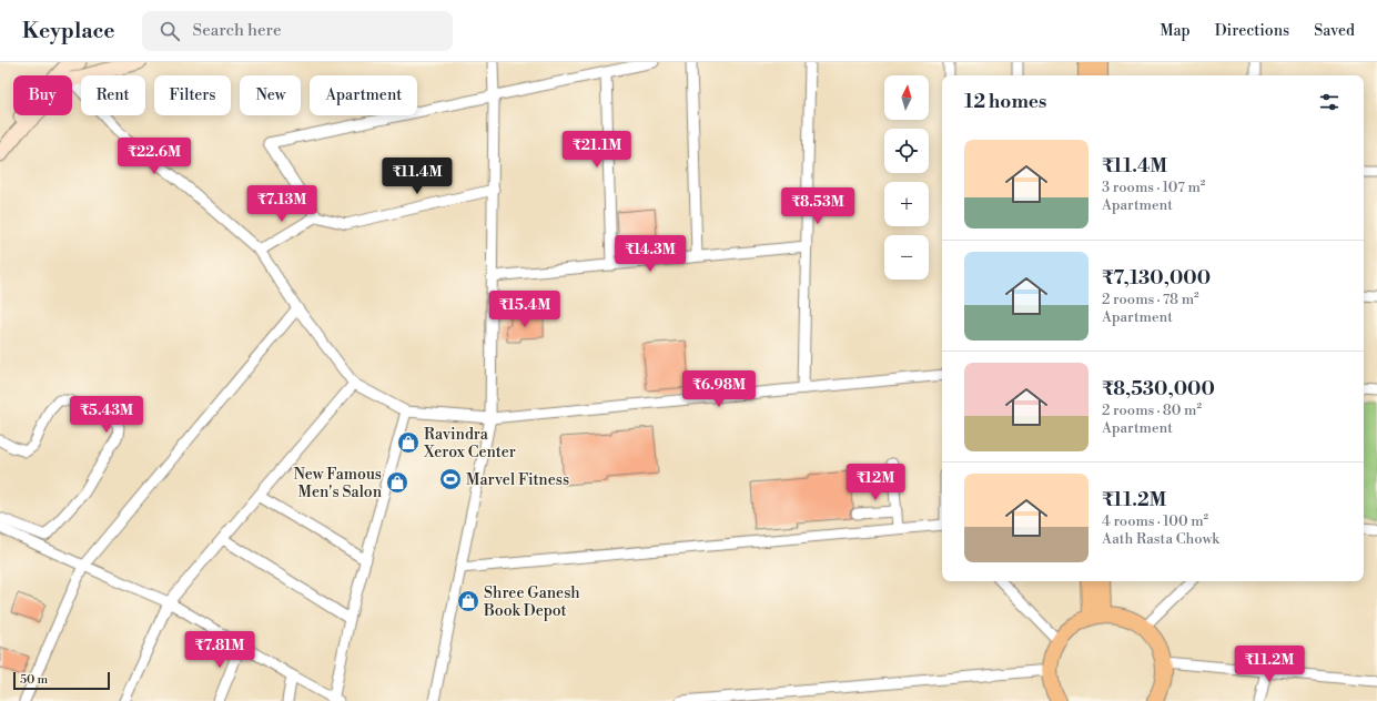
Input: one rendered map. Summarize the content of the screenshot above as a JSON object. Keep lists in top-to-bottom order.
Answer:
{
  "places": {
    "shop": ["Ravindra Xerox Center", "New Famous Men's Salon", "Shree Ganesh Book Depot"],
    "sports": ["Marvel Fitness"]
  },
  "scale_bar": "50 m",
  "north": "top",
  "page": {
    "header": "Keyplace",
    "search": "Search here",
    "nav": ["Map", "Directions", "Saved"],
    "map_buttons": ["+", "−"],
    "chip": [
      "Buy",
      "Rent",
      "Filters",
      "New",
      "Apartment"
    ],
    "heading": "12 homes",
    "list": [
      {
        "name": "₹11.4M",
        "note": "3 rooms · 107 m² · Apartment"
      },
      {
        "name": "₹7,130,000",
        "note": "2 rooms · 78 m² · Apartment"
      },
      {
        "name": "₹8,530,000",
        "note": "2 rooms · 80 m² · Apartment"
      },
      {
        "name": "₹11.2M",
        "note": "4 rooms · 100 m² · Aath Rasta Chowk"
      }
    ],
    "price": [
      "₹21.1M",
      "₹22.6M",
      "₹11.4M",
      "₹7.13M",
      "₹8.53M",
      "₹14.3M",
      "₹15.4M",
      "₹6.98M",
      "₹5.43M",
      "₹12M",
      "₹7.81M",
      "₹11.2M"
    ],
    "scale": "50 m"
  }
}
